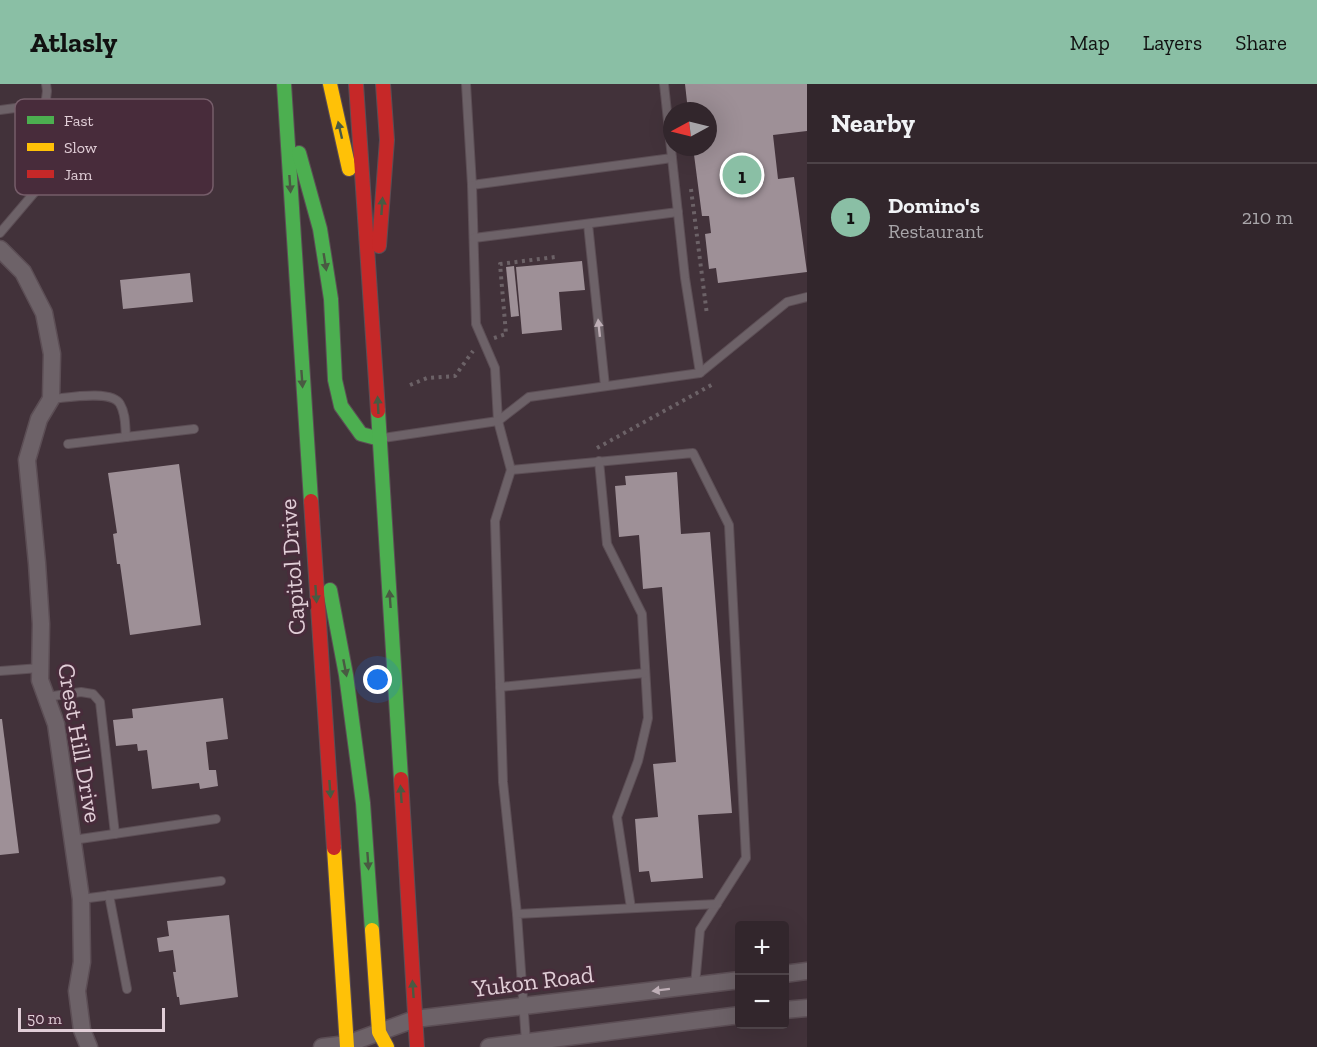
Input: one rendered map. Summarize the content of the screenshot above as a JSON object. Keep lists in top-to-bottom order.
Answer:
{
  "streets": {
    "main road": ["Capitol Drive"],
    "street": ["Crest Hill Drive", "Yukon Road"]
  },
  "crossings": [
    ["Capitol Drive", "Yukon Road"]
  ],
  "legend": ["Fast", "Slow", "Jam"],
  "scale_bar": "50 m",
  "north": "left",
  "page": {
    "header": "Atlasly",
    "nav": ["Map", "Layers", "Share"],
    "heading": "Nearby",
    "pins": "1",
    "list": [
      {
        "mark": "1",
        "name": "Domino's",
        "note": "Restaurant",
        "value": "210 m"
      }
    ],
    "map_buttons": ["+", "−"],
    "scale": "50 m"
  }
}
